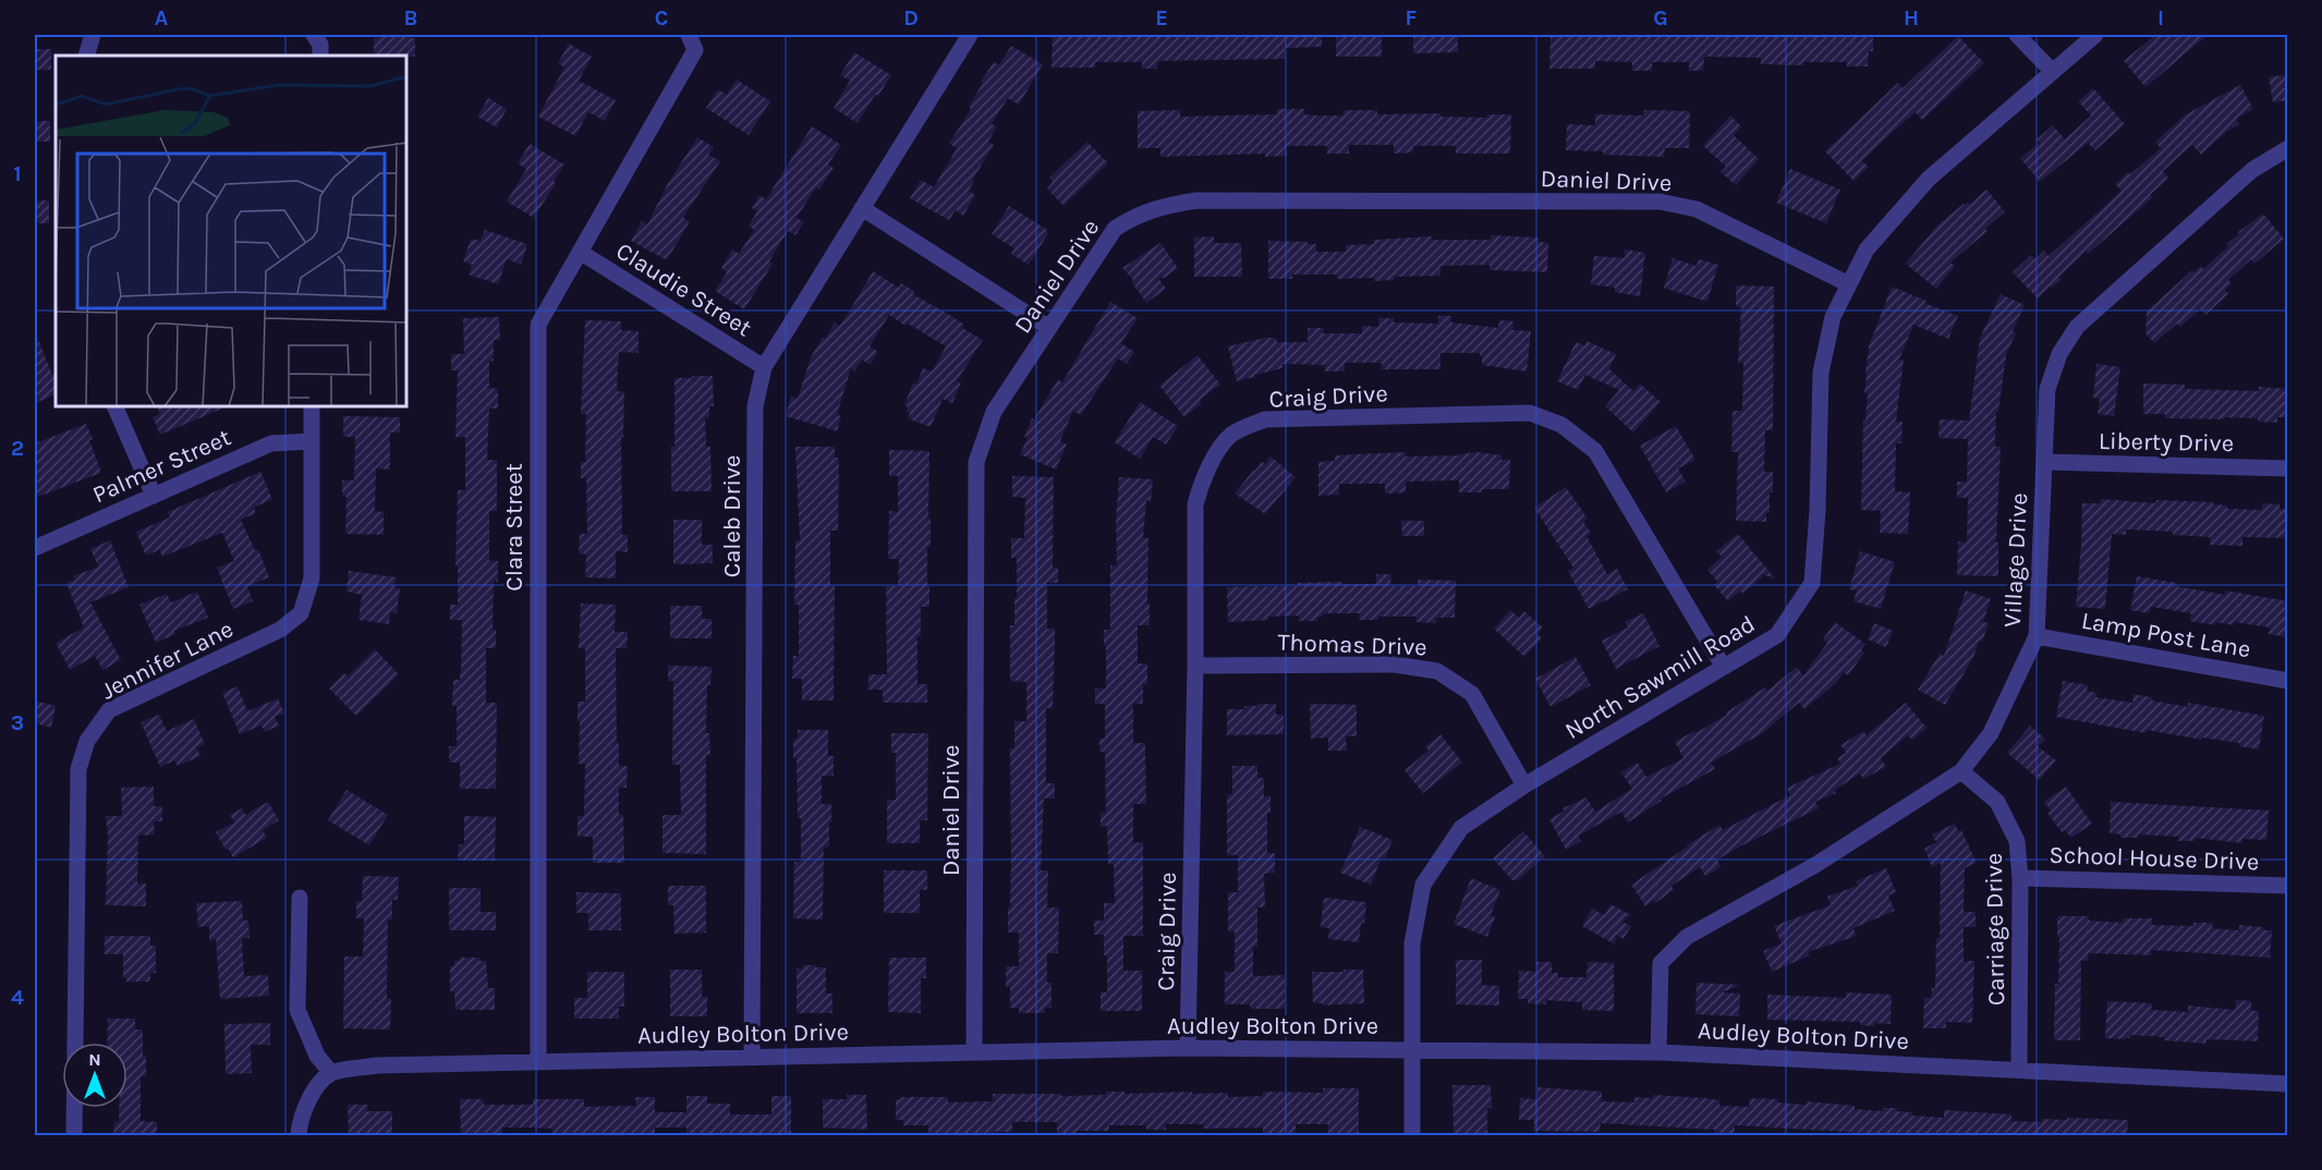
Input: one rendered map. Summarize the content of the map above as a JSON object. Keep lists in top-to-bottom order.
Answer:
{
  "streets": {
    "street": [
      "Daniel Drive",
      "Claudie Street",
      "Craig Drive",
      "Liberty Drive",
      "Palmer Street",
      "Caleb Drive",
      "Clara Street",
      "Village Drive",
      "Lamp Post Lane",
      "Thomas Drive",
      "Jennifer Lane",
      "North Sawmill Road",
      "School House Drive",
      "Carriage Drive",
      "Audley Bolton Drive"
    ]
  },
  "crossings": [
    ["Daniel Drive", "North Sawmill Road"],
    ["Daniel Drive", "Audley Bolton Drive"],
    ["Claudie Street", "Caleb Drive"],
    ["Claudie Street", "Clara Street"],
    ["Craig Drive", "Thomas Drive"],
    ["Craig Drive", "North Sawmill Road"],
    ["Craig Drive", "Audley Bolton Drive"],
    ["Liberty Drive", "Village Drive"],
    ["Palmer Street", "Jennifer Lane"],
    ["Caleb Drive", "Audley Bolton Drive"],
    ["Clara Street", "Audley Bolton Drive"],
    ["Village Drive", "Lamp Post Lane"],
    ["Village Drive", "Carriage Drive"],
    ["Village Drive", "Audley Bolton Drive"],
    ["Thomas Drive", "North Sawmill Road"],
    ["North Sawmill Road", "Audley Bolton Drive"],
    ["School House Drive", "Carriage Drive"],
    ["Carriage Drive", "Audley Bolton Drive"]
  ],
  "north": "top",
  "grid": {
    "columns": [
      "A",
      "B",
      "C",
      "D",
      "E",
      "F",
      "G",
      "H",
      "I"
    ],
    "rows": [
      "1",
      "2",
      "3",
      "4"
    ]
  }
}
